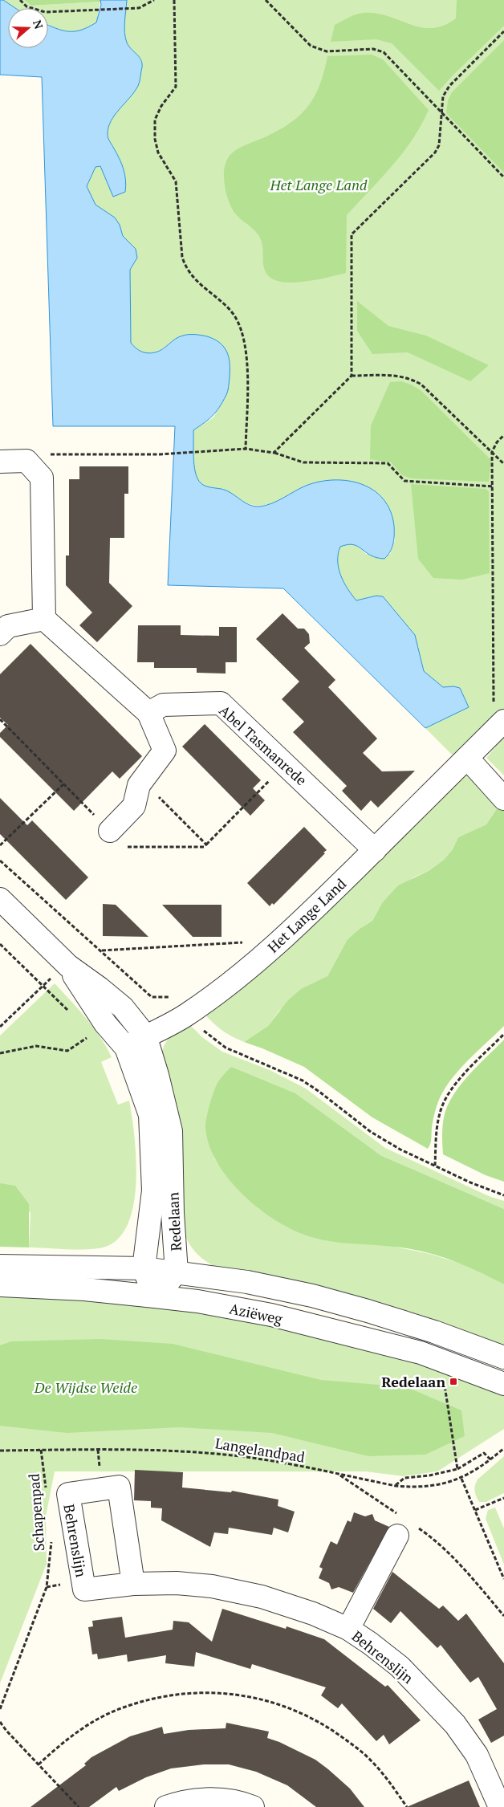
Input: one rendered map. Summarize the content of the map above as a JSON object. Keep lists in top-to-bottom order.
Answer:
{
  "streets": {
    "street": [
      "Abel Tasmanrede",
      "Het Lange Land",
      "Redelaan",
      "Aziëweg",
      "Behrenslijn"
    ],
    "path": ["Langelandpad", "Schapenpad"]
  },
  "crossings": [
    ["Abel Tasmanrede", "Het Lange Land"],
    ["Het Lange Land", "Redelaan"],
    ["Redelaan", "Aziëweg"],
    ["Langelandpad", "Schapenpad"]
  ],
  "parks": ["Het Lange Land", "De Wijdse Weide"],
  "places": {
    "transit": ["Redelaan"]
  },
  "north": "right"
}
